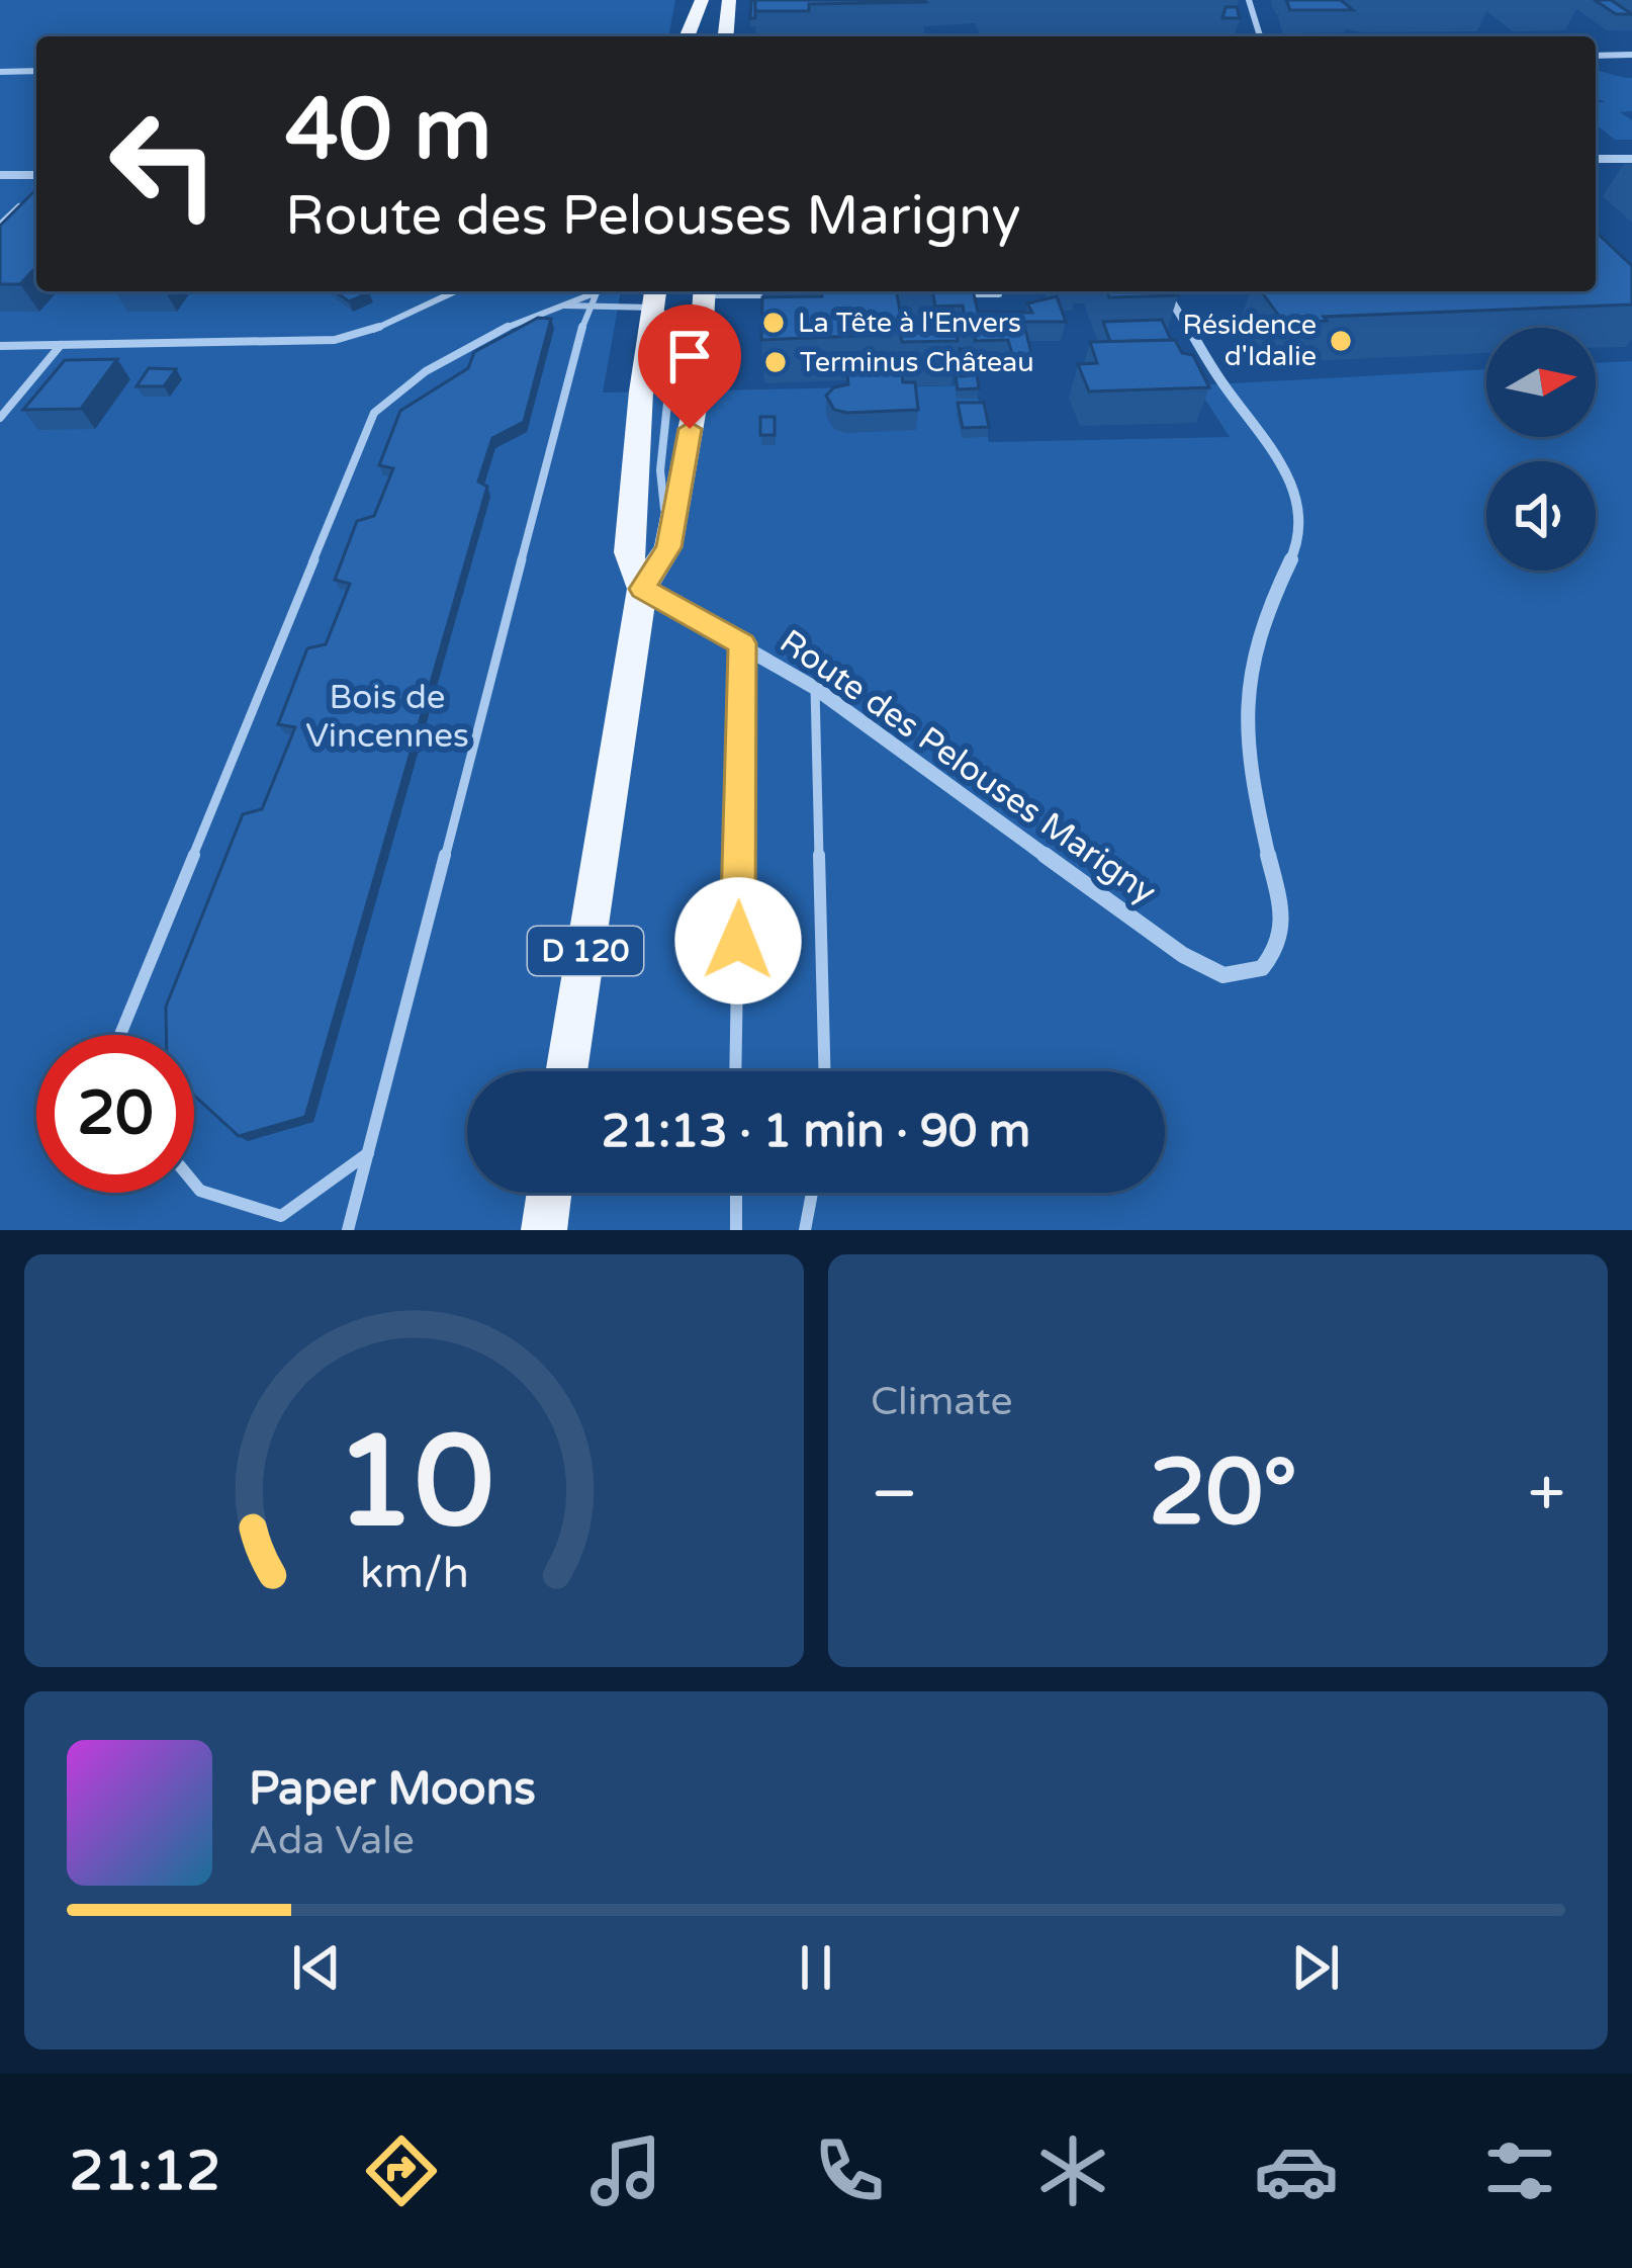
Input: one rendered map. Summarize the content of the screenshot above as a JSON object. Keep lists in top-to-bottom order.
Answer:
{
  "streets": {
    "main road": ["D 120"],
    "street": ["Route des Pelouses Marigny"]
  },
  "crossings": [
    ["Route des Pelouses Marigny", "D 120"]
  ],
  "parks": ["Bois de Vincennes"],
  "places": ["La Tête à l'Envers", "Résidence d'Idalie", "Terminus Château"],
  "north": "right",
  "page": {
    "turn": ["40 m", "Route des Pelouses Marigny"],
    "limit": "20",
    "trip": "21:13 · 1 min · 90 m",
    "tile": "Climate",
    "heat": ["−", "20°", "+"],
    "song": ["Paper Moons", "Ada Vale"],
    "tabs": "21:12",
    "gauge": ["10", "km/h"]
  }
}
